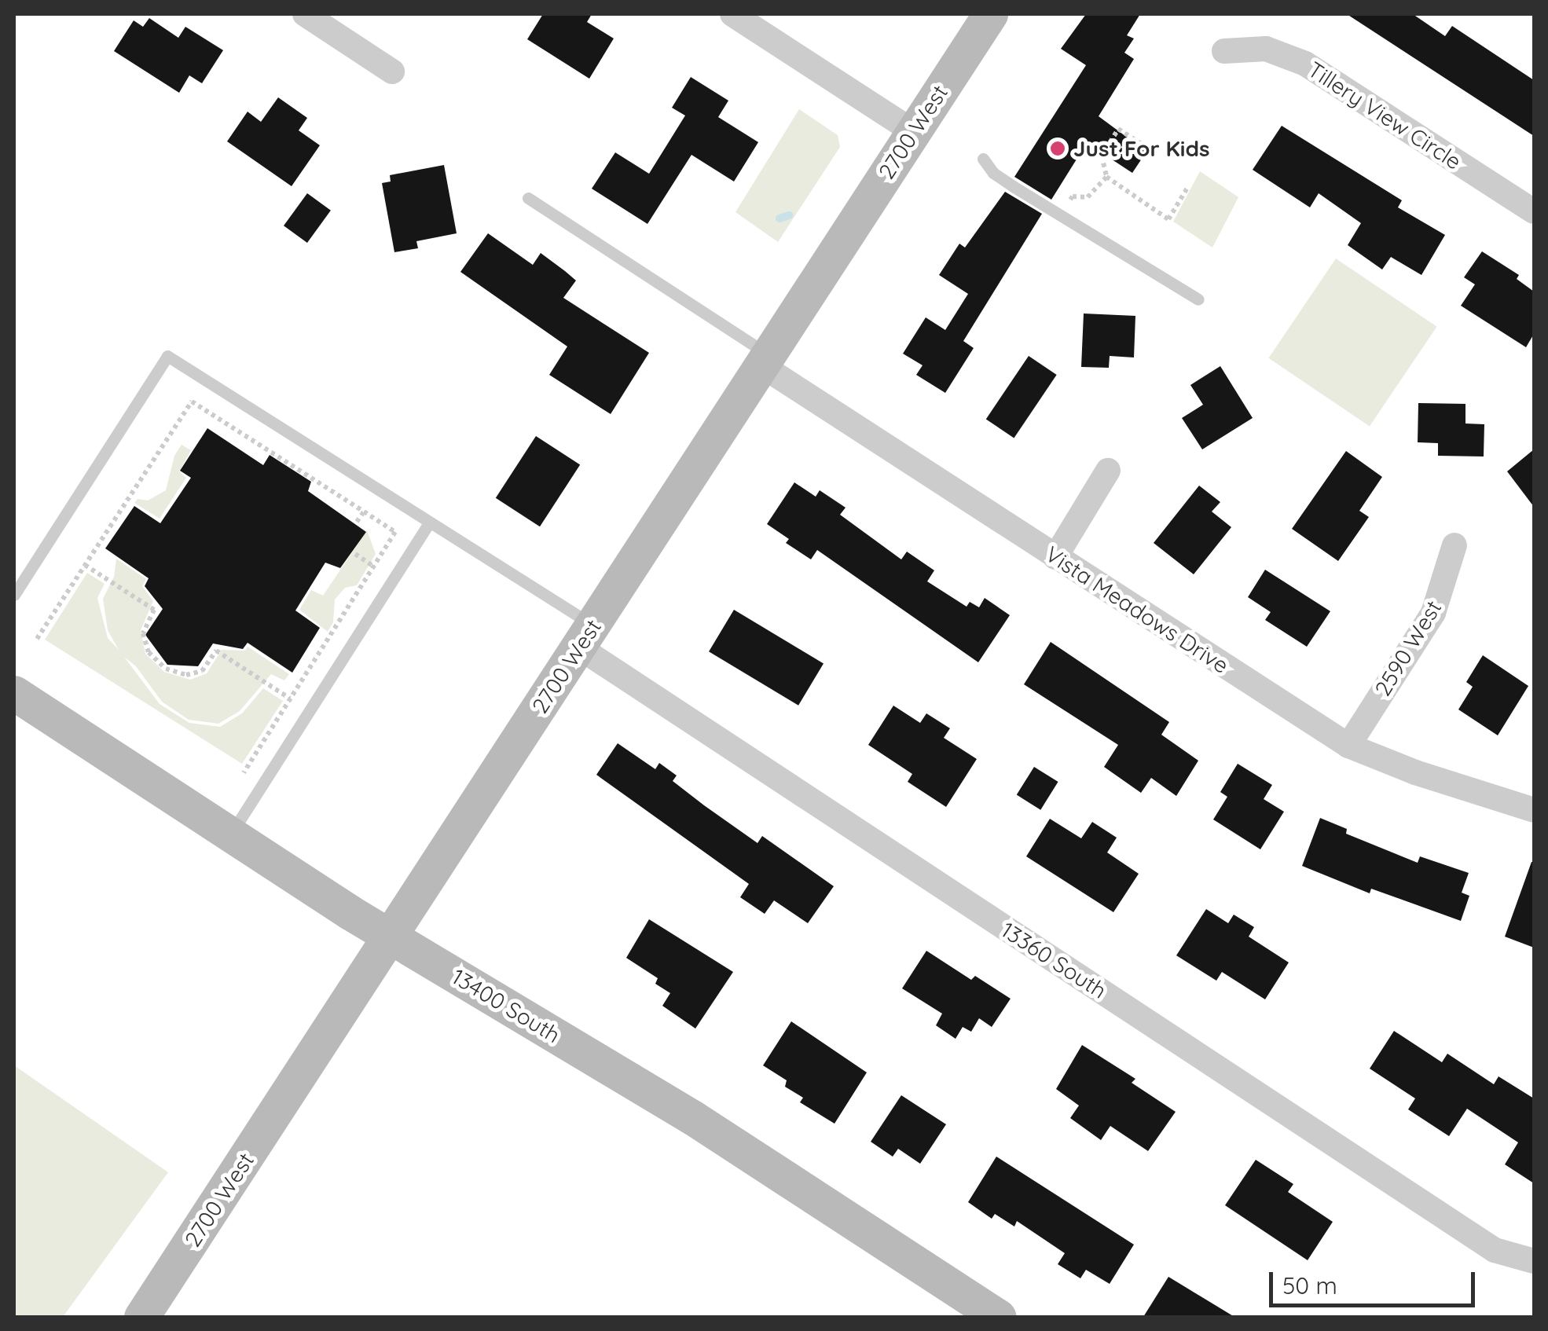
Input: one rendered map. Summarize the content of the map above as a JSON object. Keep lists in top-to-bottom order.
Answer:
{
  "streets": {
    "main road": ["2700 West", "13400 South"],
    "street": [
      "Tillery View Circle",
      "Vista Meadows Drive",
      "2590 West",
      "13360 South"
    ]
  },
  "crossings": [
    ["2700 West", "Vista Meadows Drive"],
    ["2700 West", "13360 South"],
    ["2700 West", "13400 South"],
    ["Vista Meadows Drive", "2590 West"]
  ],
  "places": ["Just For Kids"],
  "scale_bar": "50 m"
}
